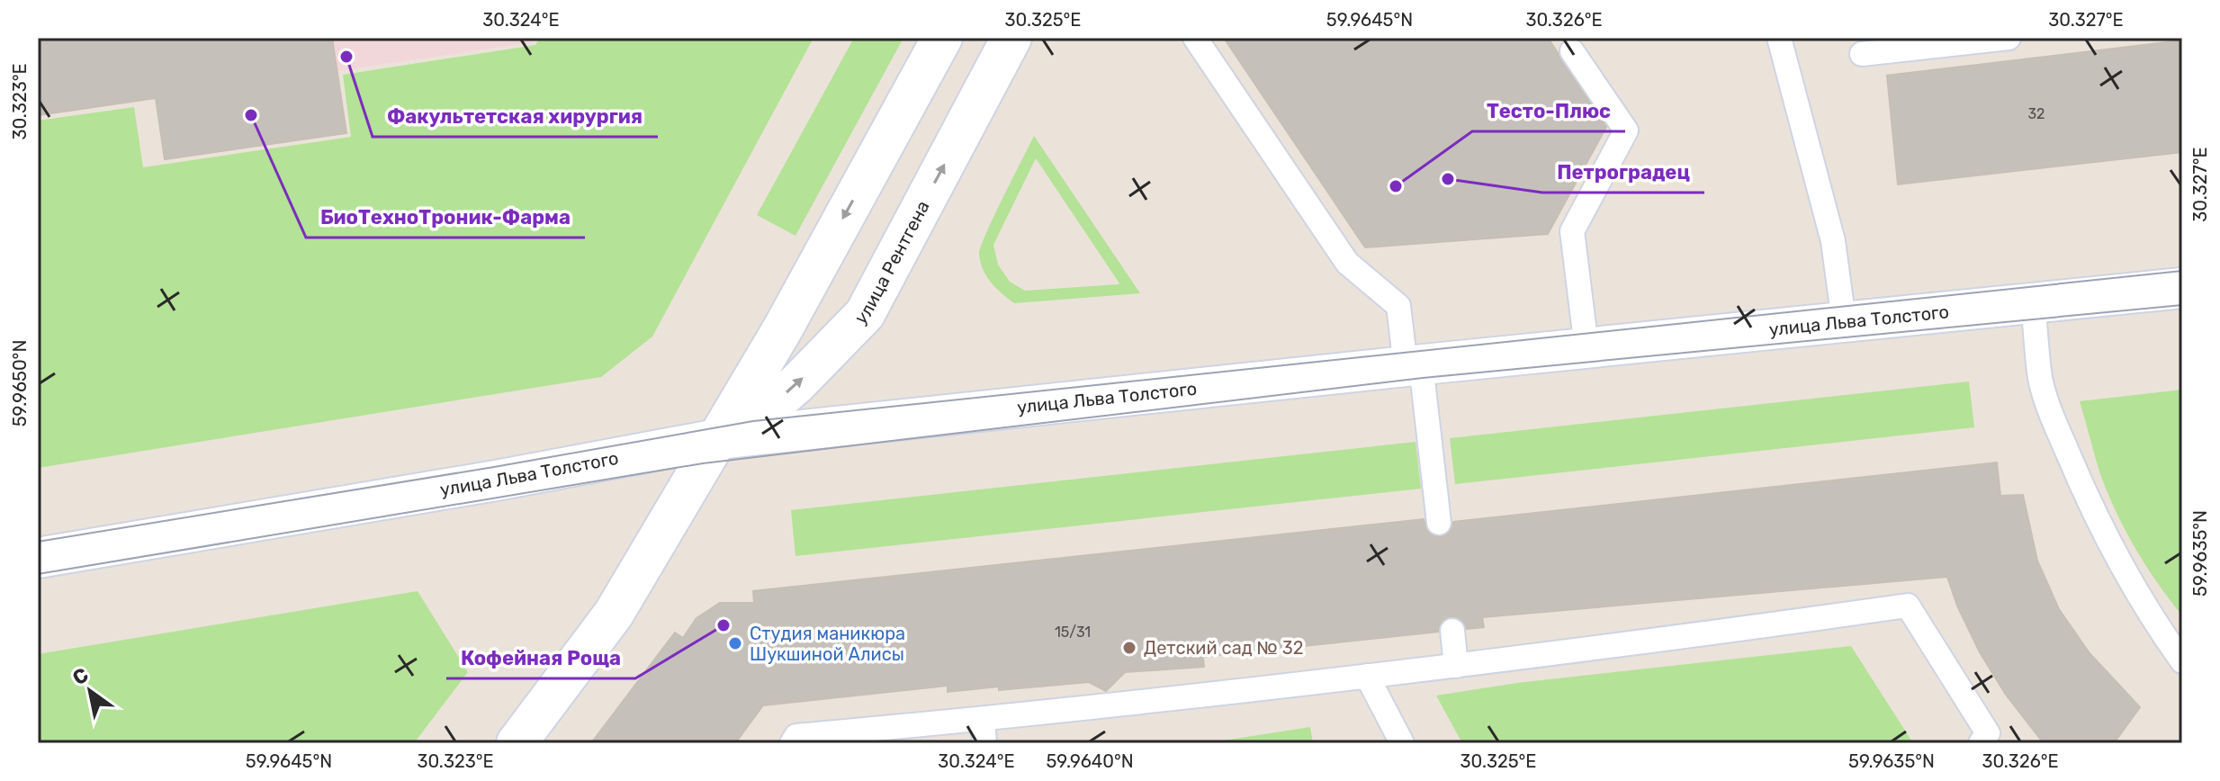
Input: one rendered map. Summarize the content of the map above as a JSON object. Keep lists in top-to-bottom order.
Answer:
{
  "streets": {
    "street": ["улица Рентгена", "улица Льва Толстого"]
  },
  "crossings": [
    ["улица Рентгена", "улица Льва Толстого"]
  ],
  "places": [
    "Факультетская хирургия",
    "БиоТехноТроник-Фарма",
    "Петроградец",
    "Тесто-Плюс",
    "Кофейная Роща",
    "Студия маникюра Шукшиной Алисы",
    "Детский сад № 32"
  ],
  "house_numbers": ["32", "15/31"],
  "north": "top left",
  "coordinates": [
    "30.324°E",
    "30.325°E",
    "59.9645°N",
    "30.326°E",
    "30.327°E",
    "30.323°E",
    "59.9650°N",
    "59.9635°N",
    "59.9640°N"
  ]
}
